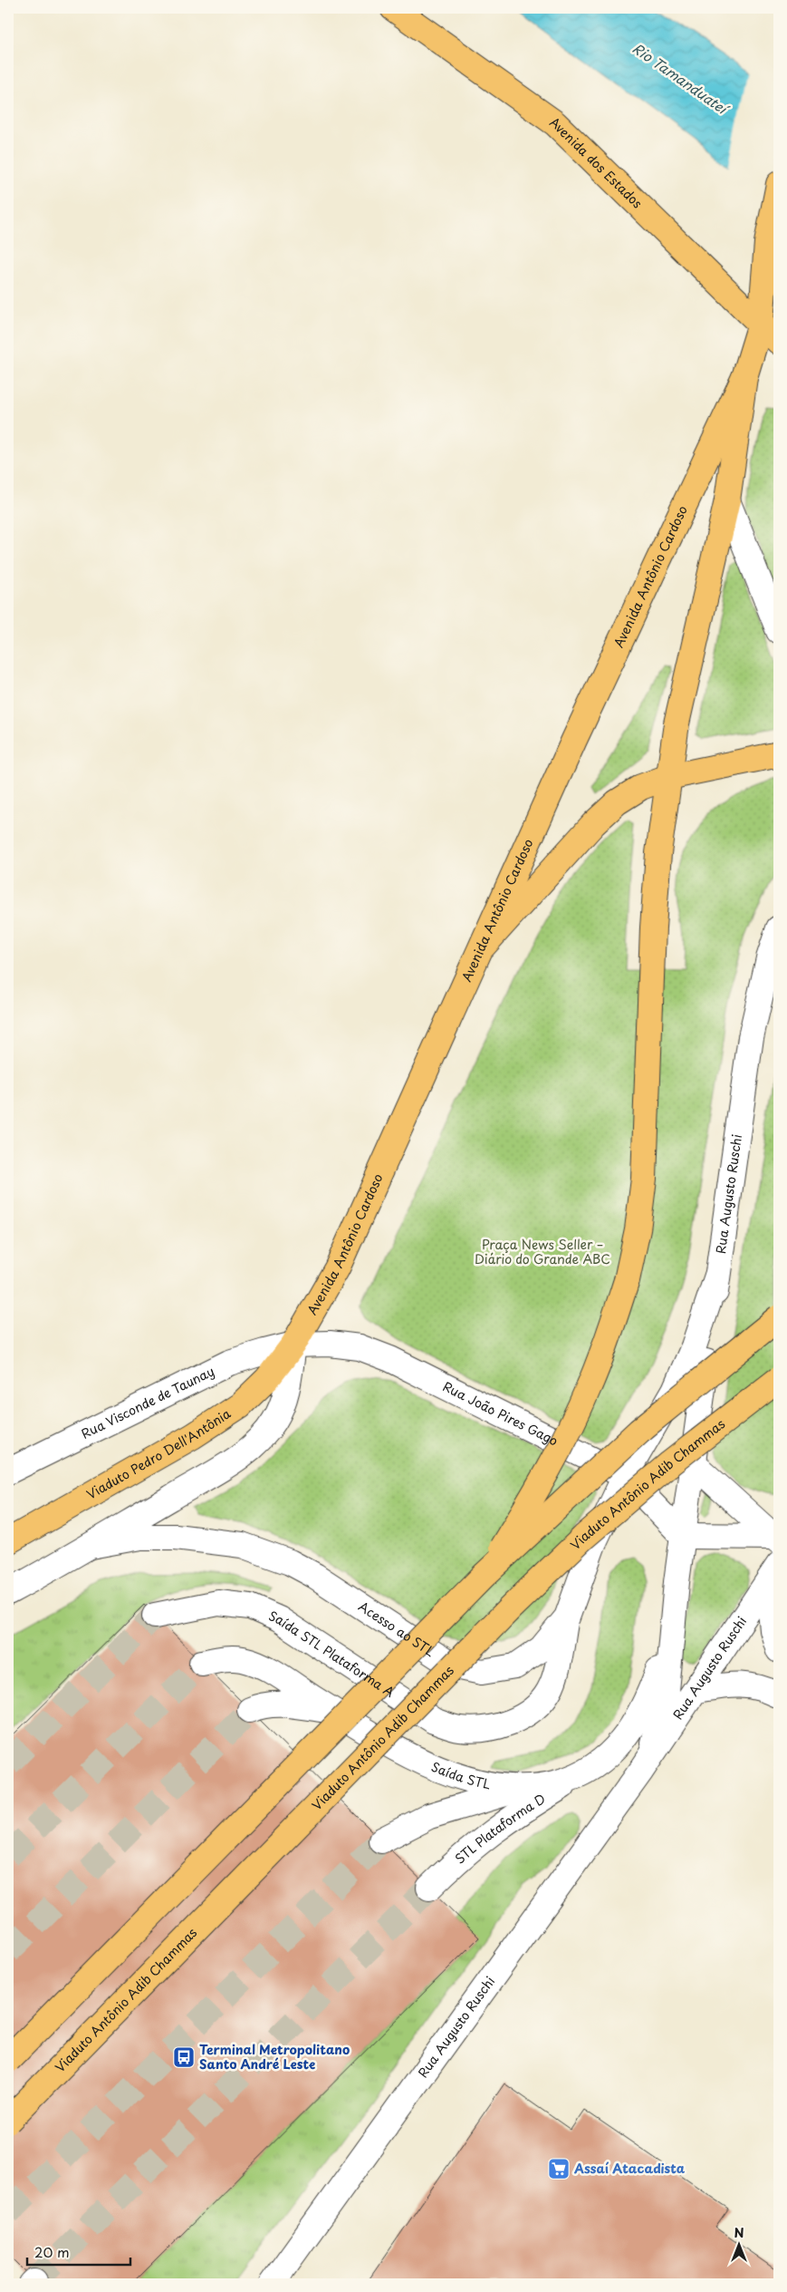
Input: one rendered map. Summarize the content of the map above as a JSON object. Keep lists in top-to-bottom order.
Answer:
{
  "streets": {
    "main road": [
      "Avenida dos Estados",
      "Avenida Antônio Cardoso",
      "Viaduto Pedro Dell'Antônia",
      "Viaduto Antônio Adib Chammas"
    ],
    "street": [
      "Rua Augusto Ruschi",
      "Rua Visconde de Taunay",
      "Rua João Pires Gago",
      "Acesso ao STL",
      "Saída STL Plataforma A",
      "Saída STL",
      "STL Plataforma D"
    ]
  },
  "crossings": [
    ["Avenida dos Estados", "Avenida Antônio Cardoso"],
    ["Avenida Antônio Cardoso", "Rua Visconde de Taunay"],
    ["Avenida Antônio Cardoso", "Rua João Pires Gago"],
    ["Avenida Antônio Cardoso", "Viaduto Pedro Dell'Antônia"],
    ["Avenida Antônio Cardoso", "Acesso ao STL"],
    ["Rua Augusto Ruschi", "Rua João Pires Gago"],
    ["Rua Augusto Ruschi", "Acesso ao STL"],
    ["Rua Augusto Ruschi", "Saída STL"],
    ["Rua Visconde de Taunay", "Rua João Pires Gago"],
    ["Rua Visconde de Taunay", "Viaduto Pedro Dell'Antônia"],
    ["Rua João Pires Gago", "Viaduto Pedro Dell'Antônia"],
    ["Rua João Pires Gago", "Acesso ao STL"],
    ["Acesso ao STL", "Saída STL Plataforma A"],
    ["Saída STL", "STL Plataforma D"]
  ],
  "water": ["Rio Tamanduateí"],
  "parks": ["Praça News Seller – Diário do Grande ABC"],
  "places": {
    "bus stop": ["Terminal Metropolitano Santo André Leste"],
    "supermarket": ["Assaí Atacadista"]
  },
  "scale_bar": "20 m",
  "north": "top"
}
